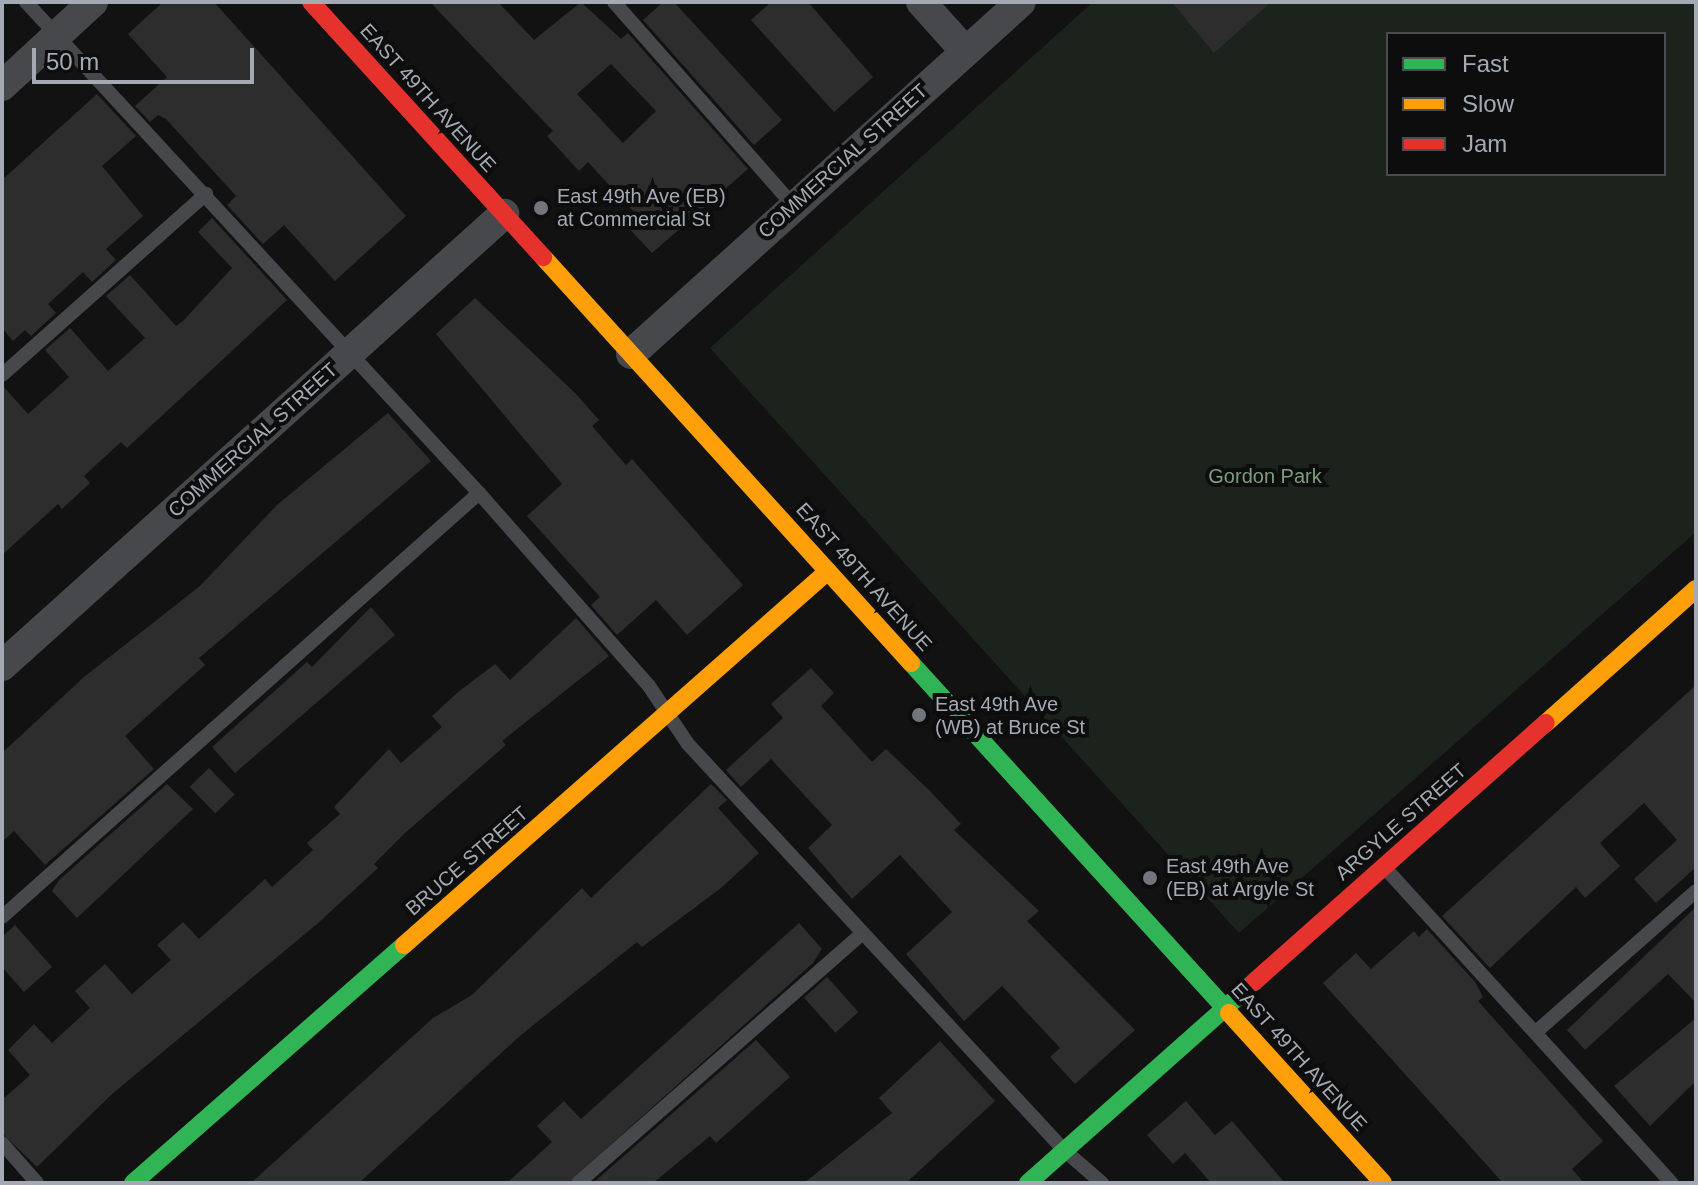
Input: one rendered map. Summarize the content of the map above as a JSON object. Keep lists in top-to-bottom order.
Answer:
{
  "streets": {
    "street": [
      "EAST 49TH AVENUE",
      "COMMERCIAL STREET",
      "ARGYLE STREET",
      "BRUCE STREET"
    ]
  },
  "crossings": [
    ["EAST 49TH AVENUE", "COMMERCIAL STREET"],
    ["EAST 49TH AVENUE", "ARGYLE STREET"],
    ["EAST 49TH AVENUE", "BRUCE STREET"]
  ],
  "parks": ["Gordon Park"],
  "places": ["East 49th Ave (EB) at Commercial St", "East 49th Ave (WB) at Bruce St", "East 49th Ave (EB) at Argyle St"],
  "legend": ["Fast", "Slow", "Jam"],
  "scale_bar": "50 m"
}
